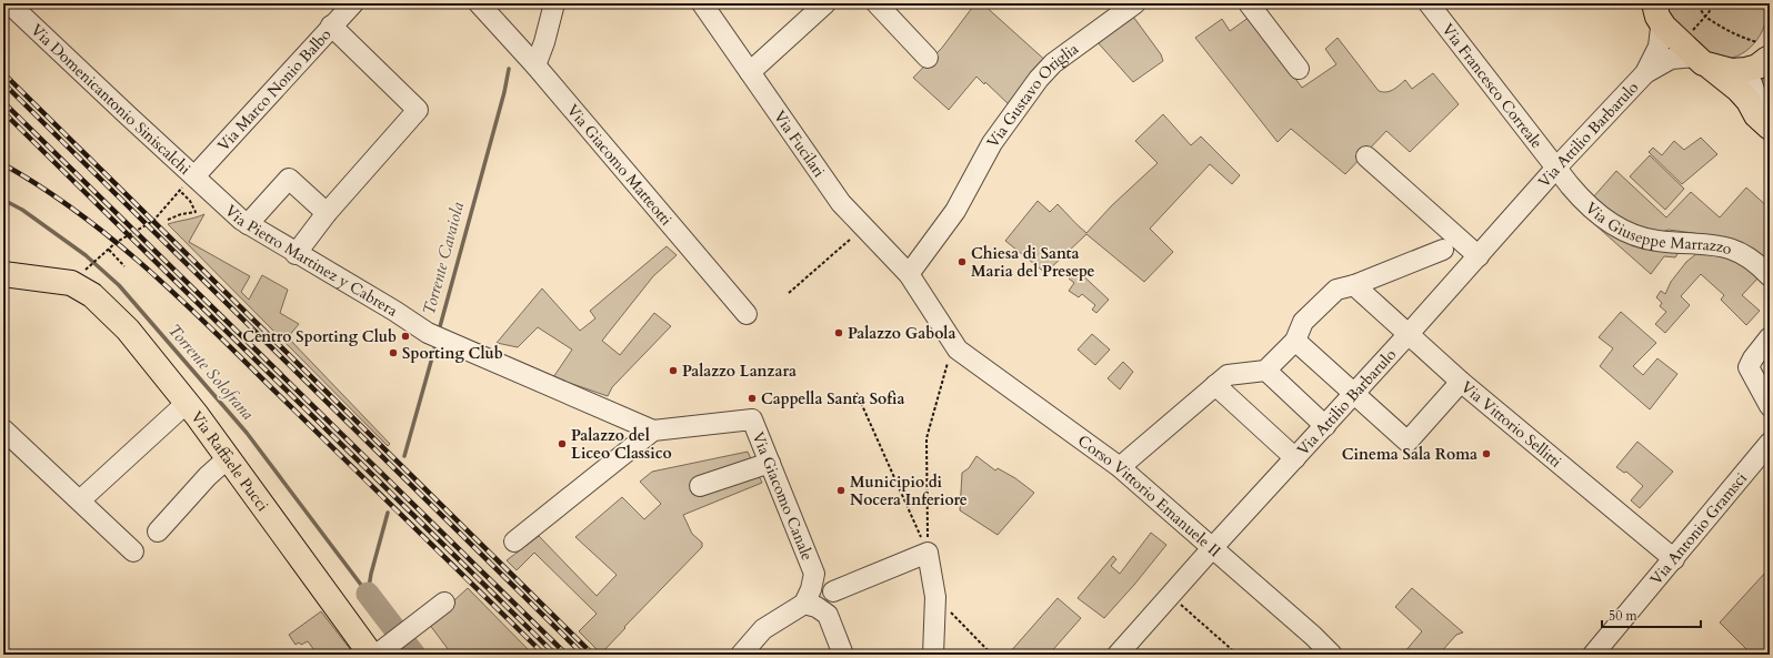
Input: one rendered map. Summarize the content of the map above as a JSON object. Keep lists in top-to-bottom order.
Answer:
{
  "streets": {
    "main road": ["Via Raffaele Pucci"],
    "street": [
      "Via Francesco Correale",
      "Via Marco Nonio Balbo",
      "Via Gustavo Origlia",
      "Via Domenicantonio Siniscalchi",
      "Via Attilio Barbarulo",
      "Via Fucilari",
      "Via Giacomo Matteotti",
      "Via Giuseppe Marrazzo",
      "Via Pietro Martinez y Cabrera",
      "Via Vittorio Sellitti",
      "Via Giacomo Canale",
      "Corso Vittorio Emanuele II",
      "Via Antonio Gramsci"
    ]
  },
  "crossings": [
    ["Via Francesco Correale", "Via Attilio Barbarulo"],
    ["Via Francesco Correale", "Via Giuseppe Marrazzo"],
    ["Via Marco Nonio Balbo", "Via Domenicantonio Siniscalchi"],
    ["Via Marco Nonio Balbo", "Via Pietro Martinez y Cabrera"],
    ["Via Gustavo Origlia", "Via Fucilari"],
    ["Via Domenicantonio Siniscalchi", "Via Pietro Martinez y Cabrera"],
    ["Via Attilio Barbarulo", "Via Giuseppe Marrazzo"],
    ["Via Attilio Barbarulo", "Via Vittorio Sellitti"],
    ["Via Attilio Barbarulo", "Corso Vittorio Emanuele II"],
    ["Via Fucilari", "Corso Vittorio Emanuele II"],
    ["Via Pietro Martinez y Cabrera", "Via Giacomo Canale"],
    ["Via Vittorio Sellitti", "Via Antonio Gramsci"]
  ],
  "water": ["Torrente Cavaiola", "Torrente Solofrana"],
  "places": [
    "Chiesa di Santa Maria del Presepe",
    "Palazzo Gabola",
    "Centro Sporting Club",
    "Sporting Club",
    "Palazzo Lanzara",
    "Cappella Santa Sofia",
    "Palazzo del Liceo Classico",
    "Cinema Sala Roma",
    "Municipio di Nocera Inferiore"
  ],
  "scale_bar": "50 m"
}
